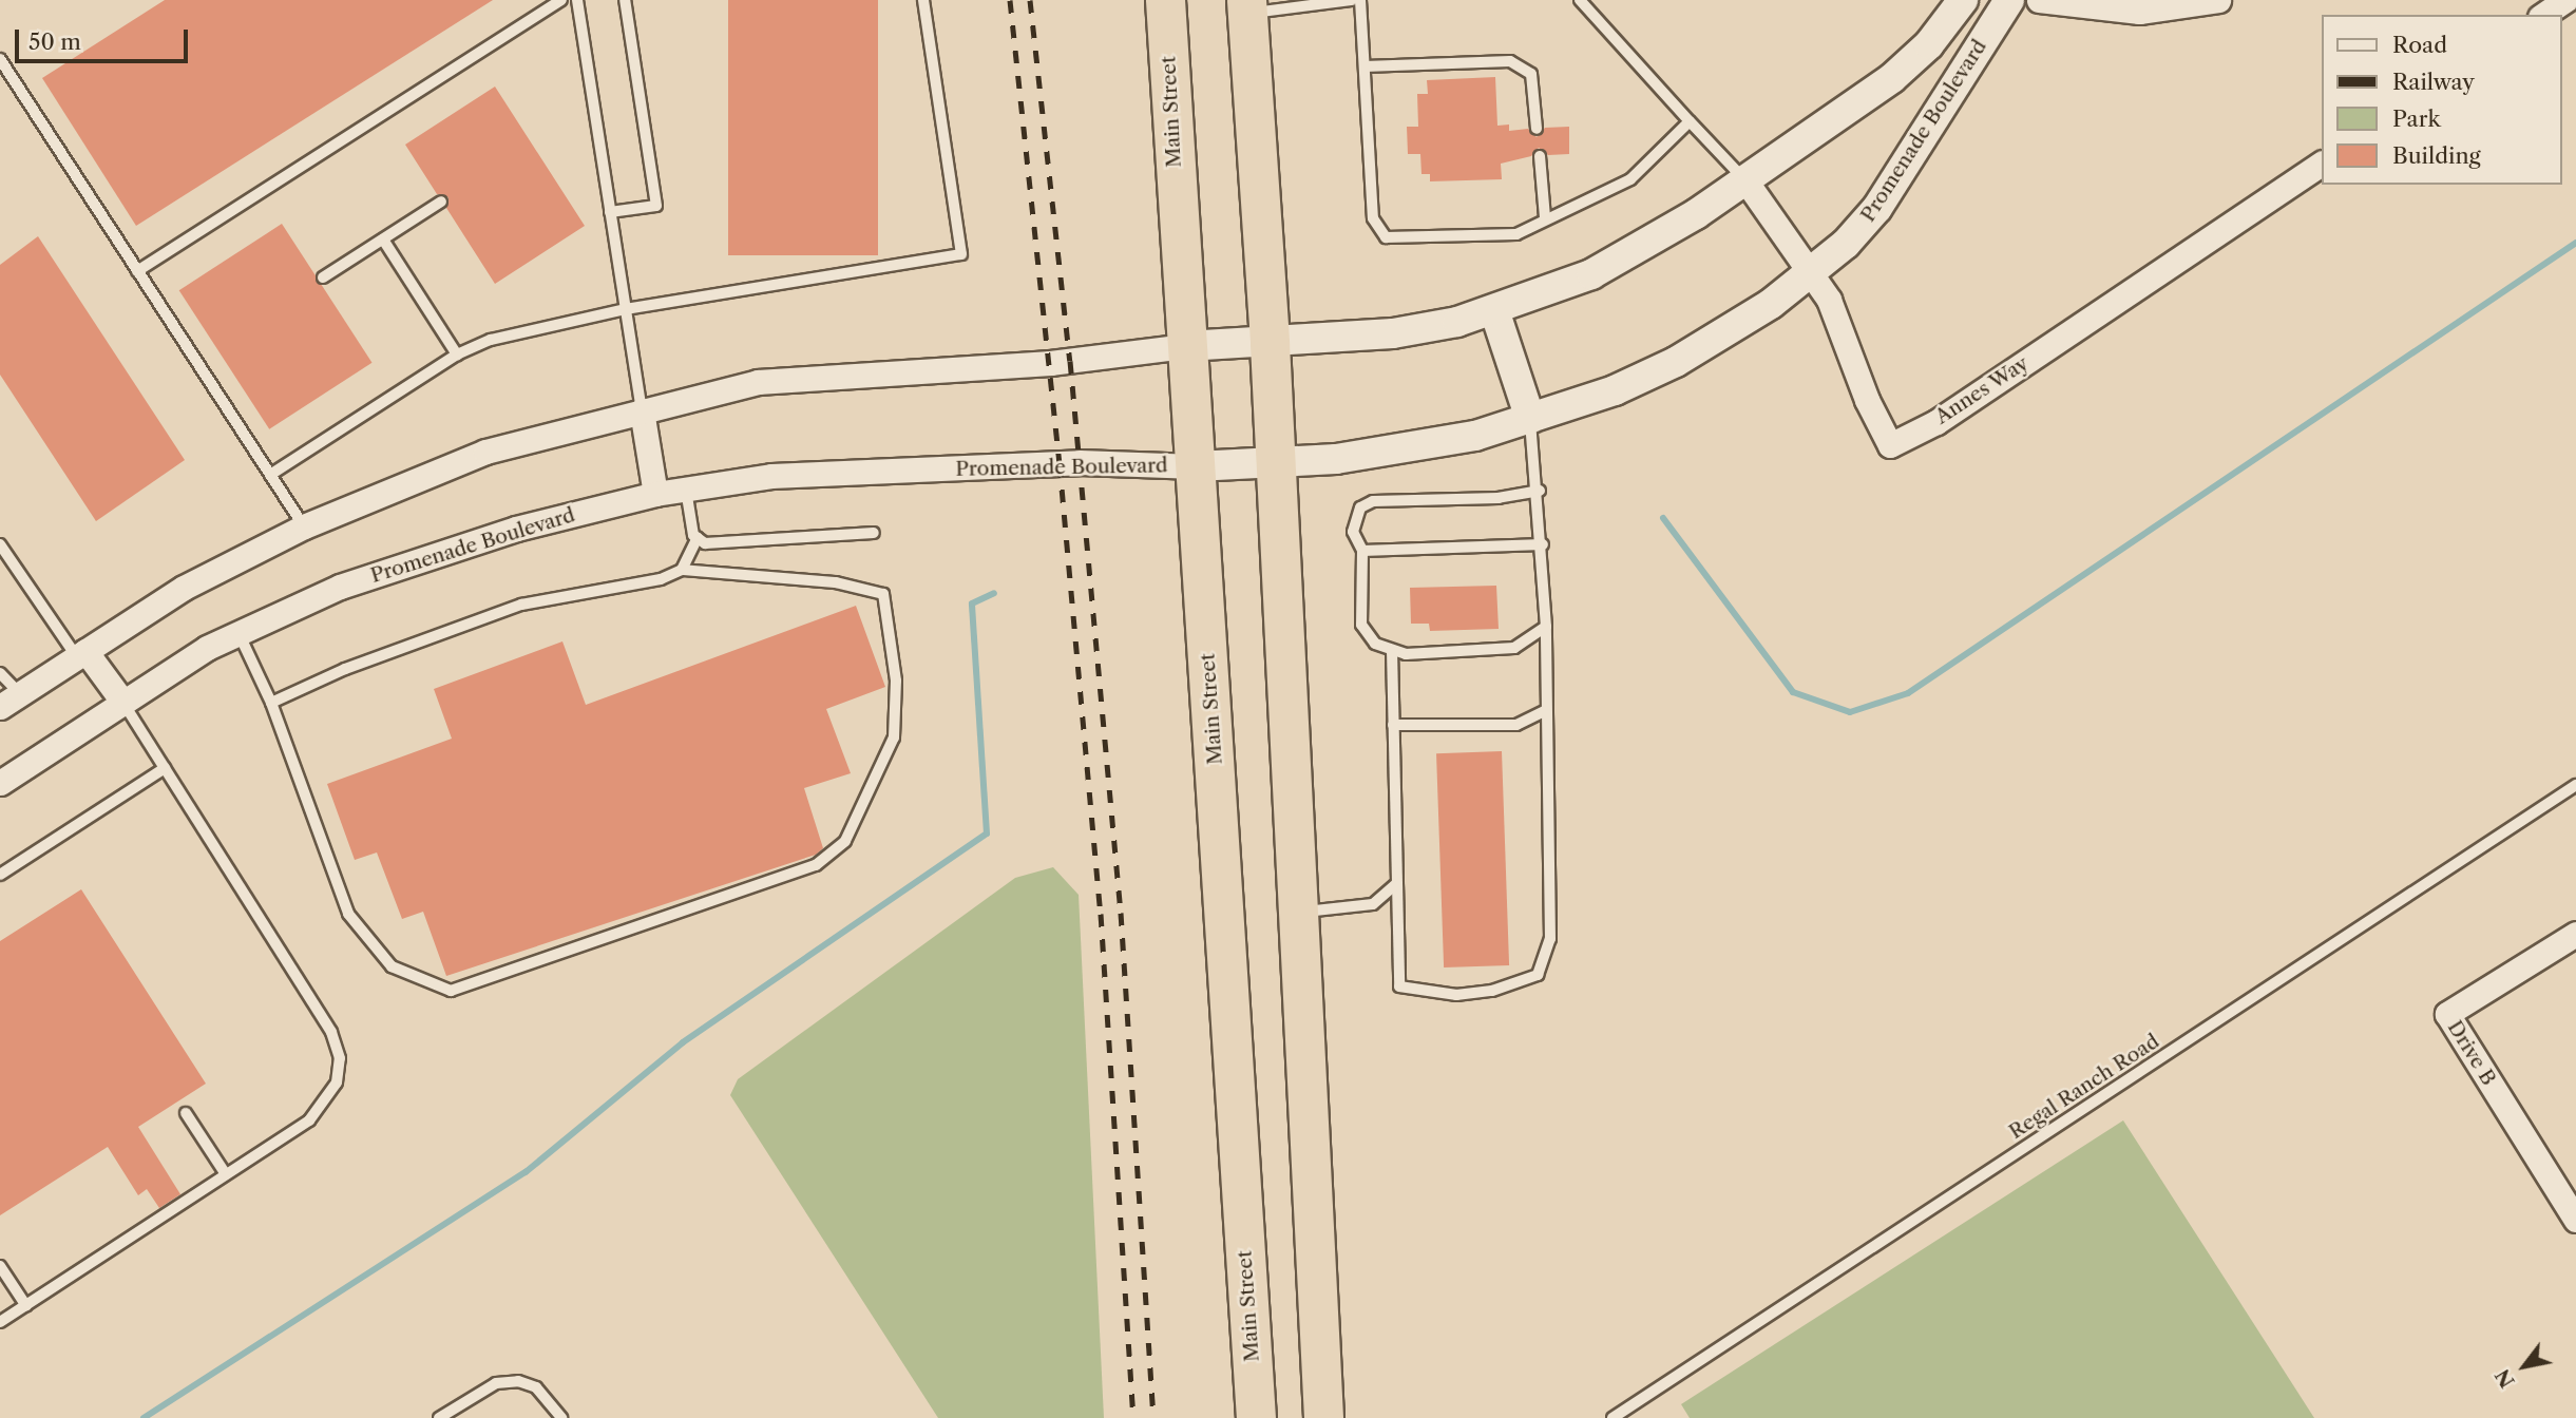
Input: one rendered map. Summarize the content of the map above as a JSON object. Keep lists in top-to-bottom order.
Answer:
{
  "streets": {
    "highway": ["Main Street"],
    "street": ["Promenade Boulevard", "Annes Way", "Drive B"],
    "lane": ["Regal Ranch Road"]
  },
  "crossings": [
    ["Main Street", "Promenade Boulevard"],
    ["Promenade Boulevard", "Annes Way"]
  ],
  "legend": [
    "Road",
    "Railway",
    "Park",
    "Building"
  ],
  "scale_bar": "50 m",
  "north": "bottom left"
}
